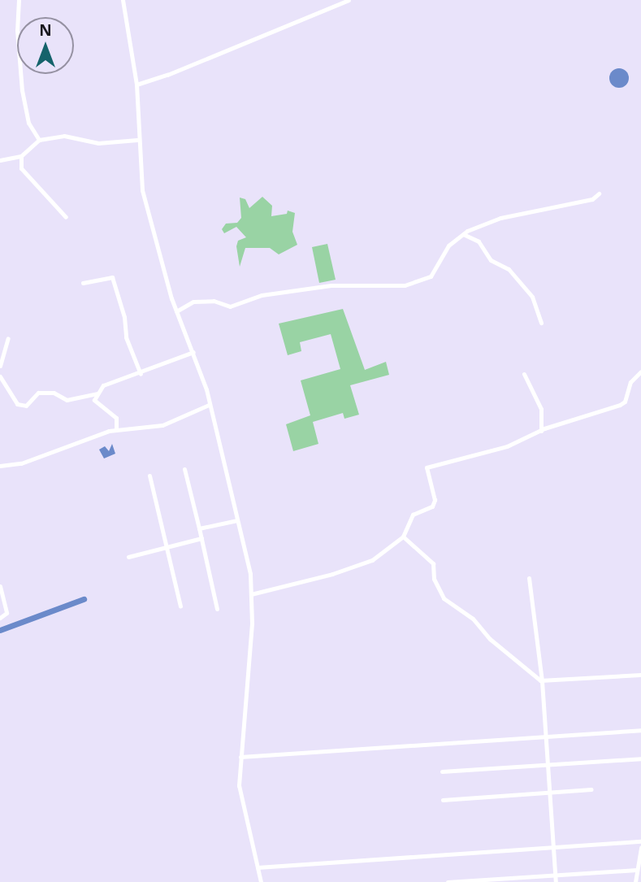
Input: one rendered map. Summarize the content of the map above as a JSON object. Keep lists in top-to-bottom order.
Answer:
{
  "north": "top"
}
